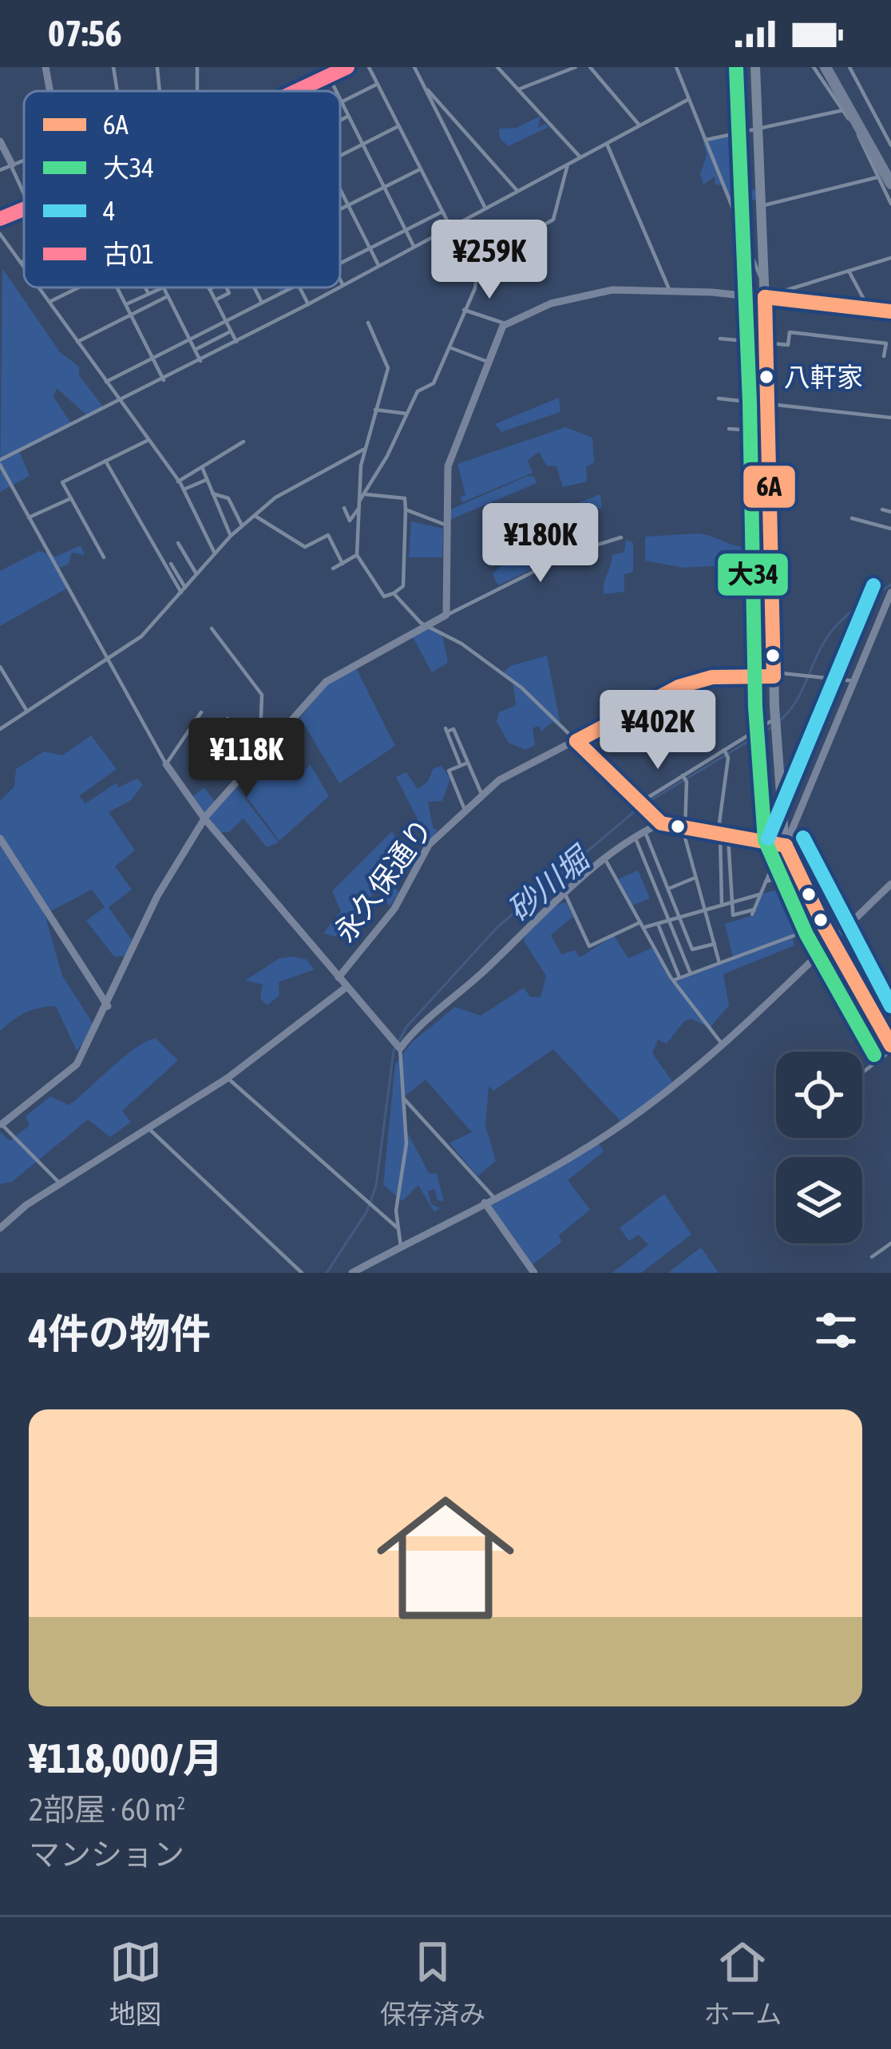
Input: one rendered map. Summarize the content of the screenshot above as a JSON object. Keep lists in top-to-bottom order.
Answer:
{
  "streets": {
    "street": ["永久保通り"]
  },
  "water": ["砂川堀"],
  "places": ["八軒家"],
  "lines": [
    "transit line 古01",
    "transit line 大34",
    "transit line 6A",
    "transit line 4"
  ],
  "legend": [
    "6A",
    "大34",
    "4",
    "古01"
  ],
  "page": {
    "status": "07:56",
    "price": [
      "¥259K",
      "¥180K",
      "¥402K",
      "¥118K"
    ],
    "heading": "4件の物件",
    "list": [
      {
        "name": "¥118,000/月",
        "note": "2部屋 · 60 m² · マンション"
      }
    ],
    "tabs": ["地図", "保存済み", "ホーム"]
  }
}
